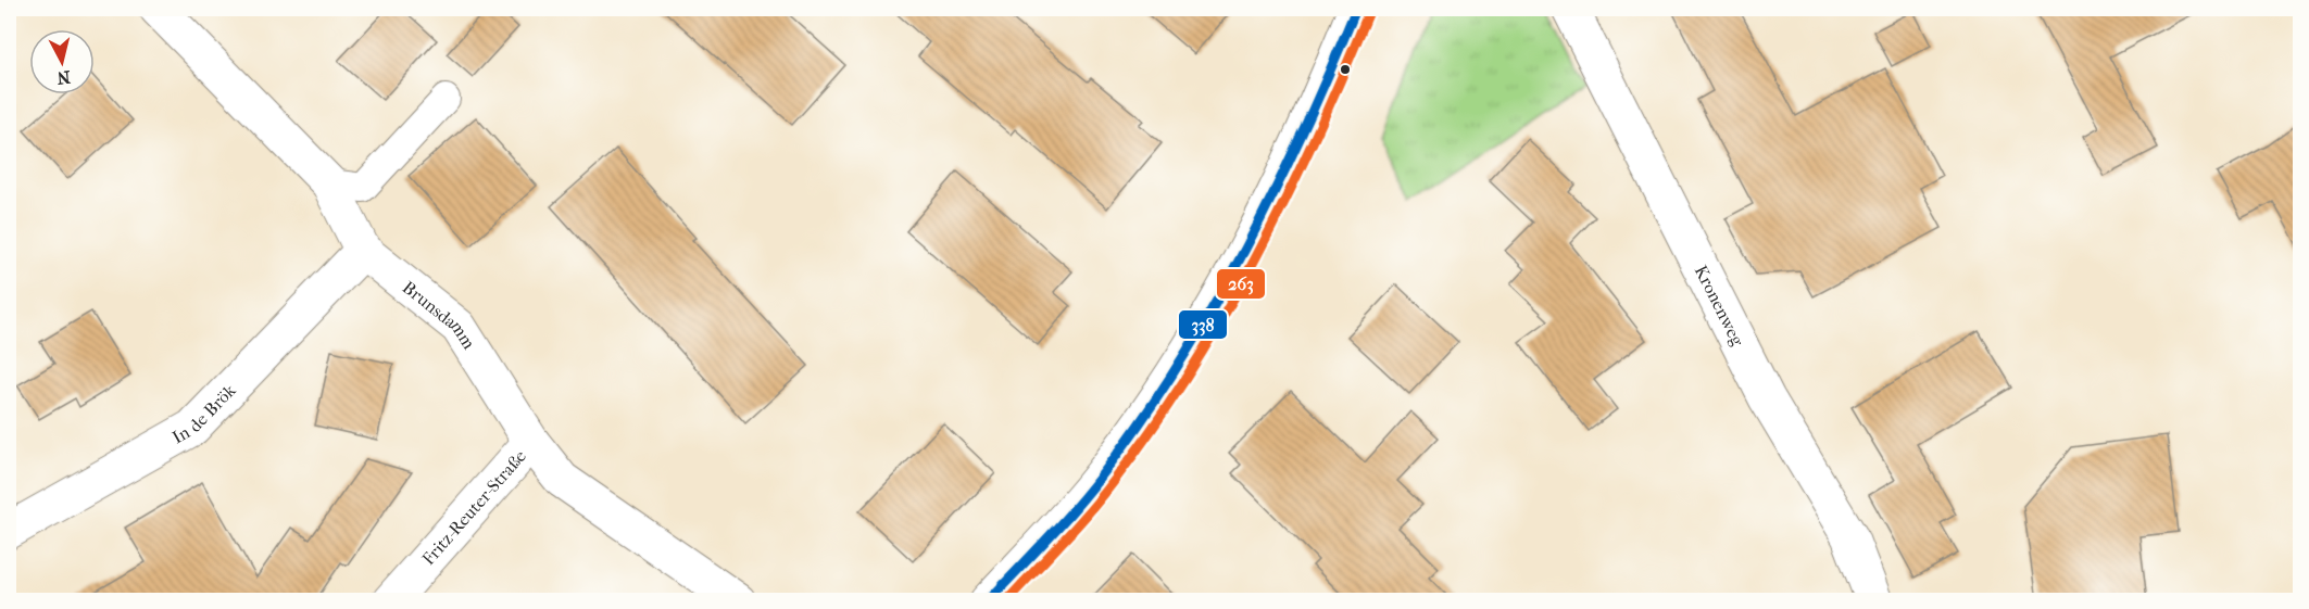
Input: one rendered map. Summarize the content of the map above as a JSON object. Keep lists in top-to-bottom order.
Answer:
{
  "streets": {
    "street": [
      "Kronenweg",
      "Brunsdamm",
      "In de Brök",
      "Fritz-Reuter-Straße"
    ]
  },
  "crossings": [
    ["Brunsdamm", "In de Brök"],
    ["Brunsdamm", "Fritz-Reuter-Straße"]
  ],
  "lines": ["transit line 338", "transit line 263"],
  "north": "bottom"
}
